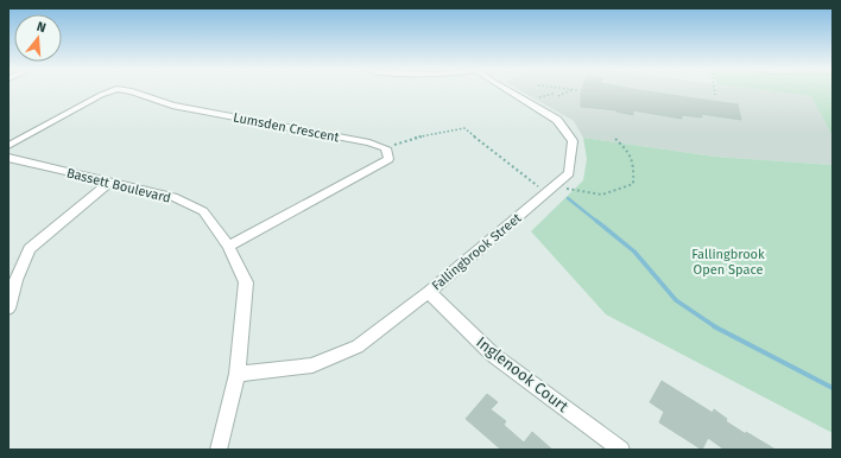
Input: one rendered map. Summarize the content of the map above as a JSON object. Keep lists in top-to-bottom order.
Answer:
{
  "streets": {
    "street": [
      "Lumsden Crescent",
      "Bassett Boulevard",
      "Fallingbrook Street",
      "Inglenook Court"
    ]
  },
  "crossings": [
    ["Bassett Boulevard", "Fallingbrook Street"],
    ["Fallingbrook Street", "Inglenook Court"]
  ],
  "parks": ["Fallingbrook Open Space"],
  "north": "top"
}
